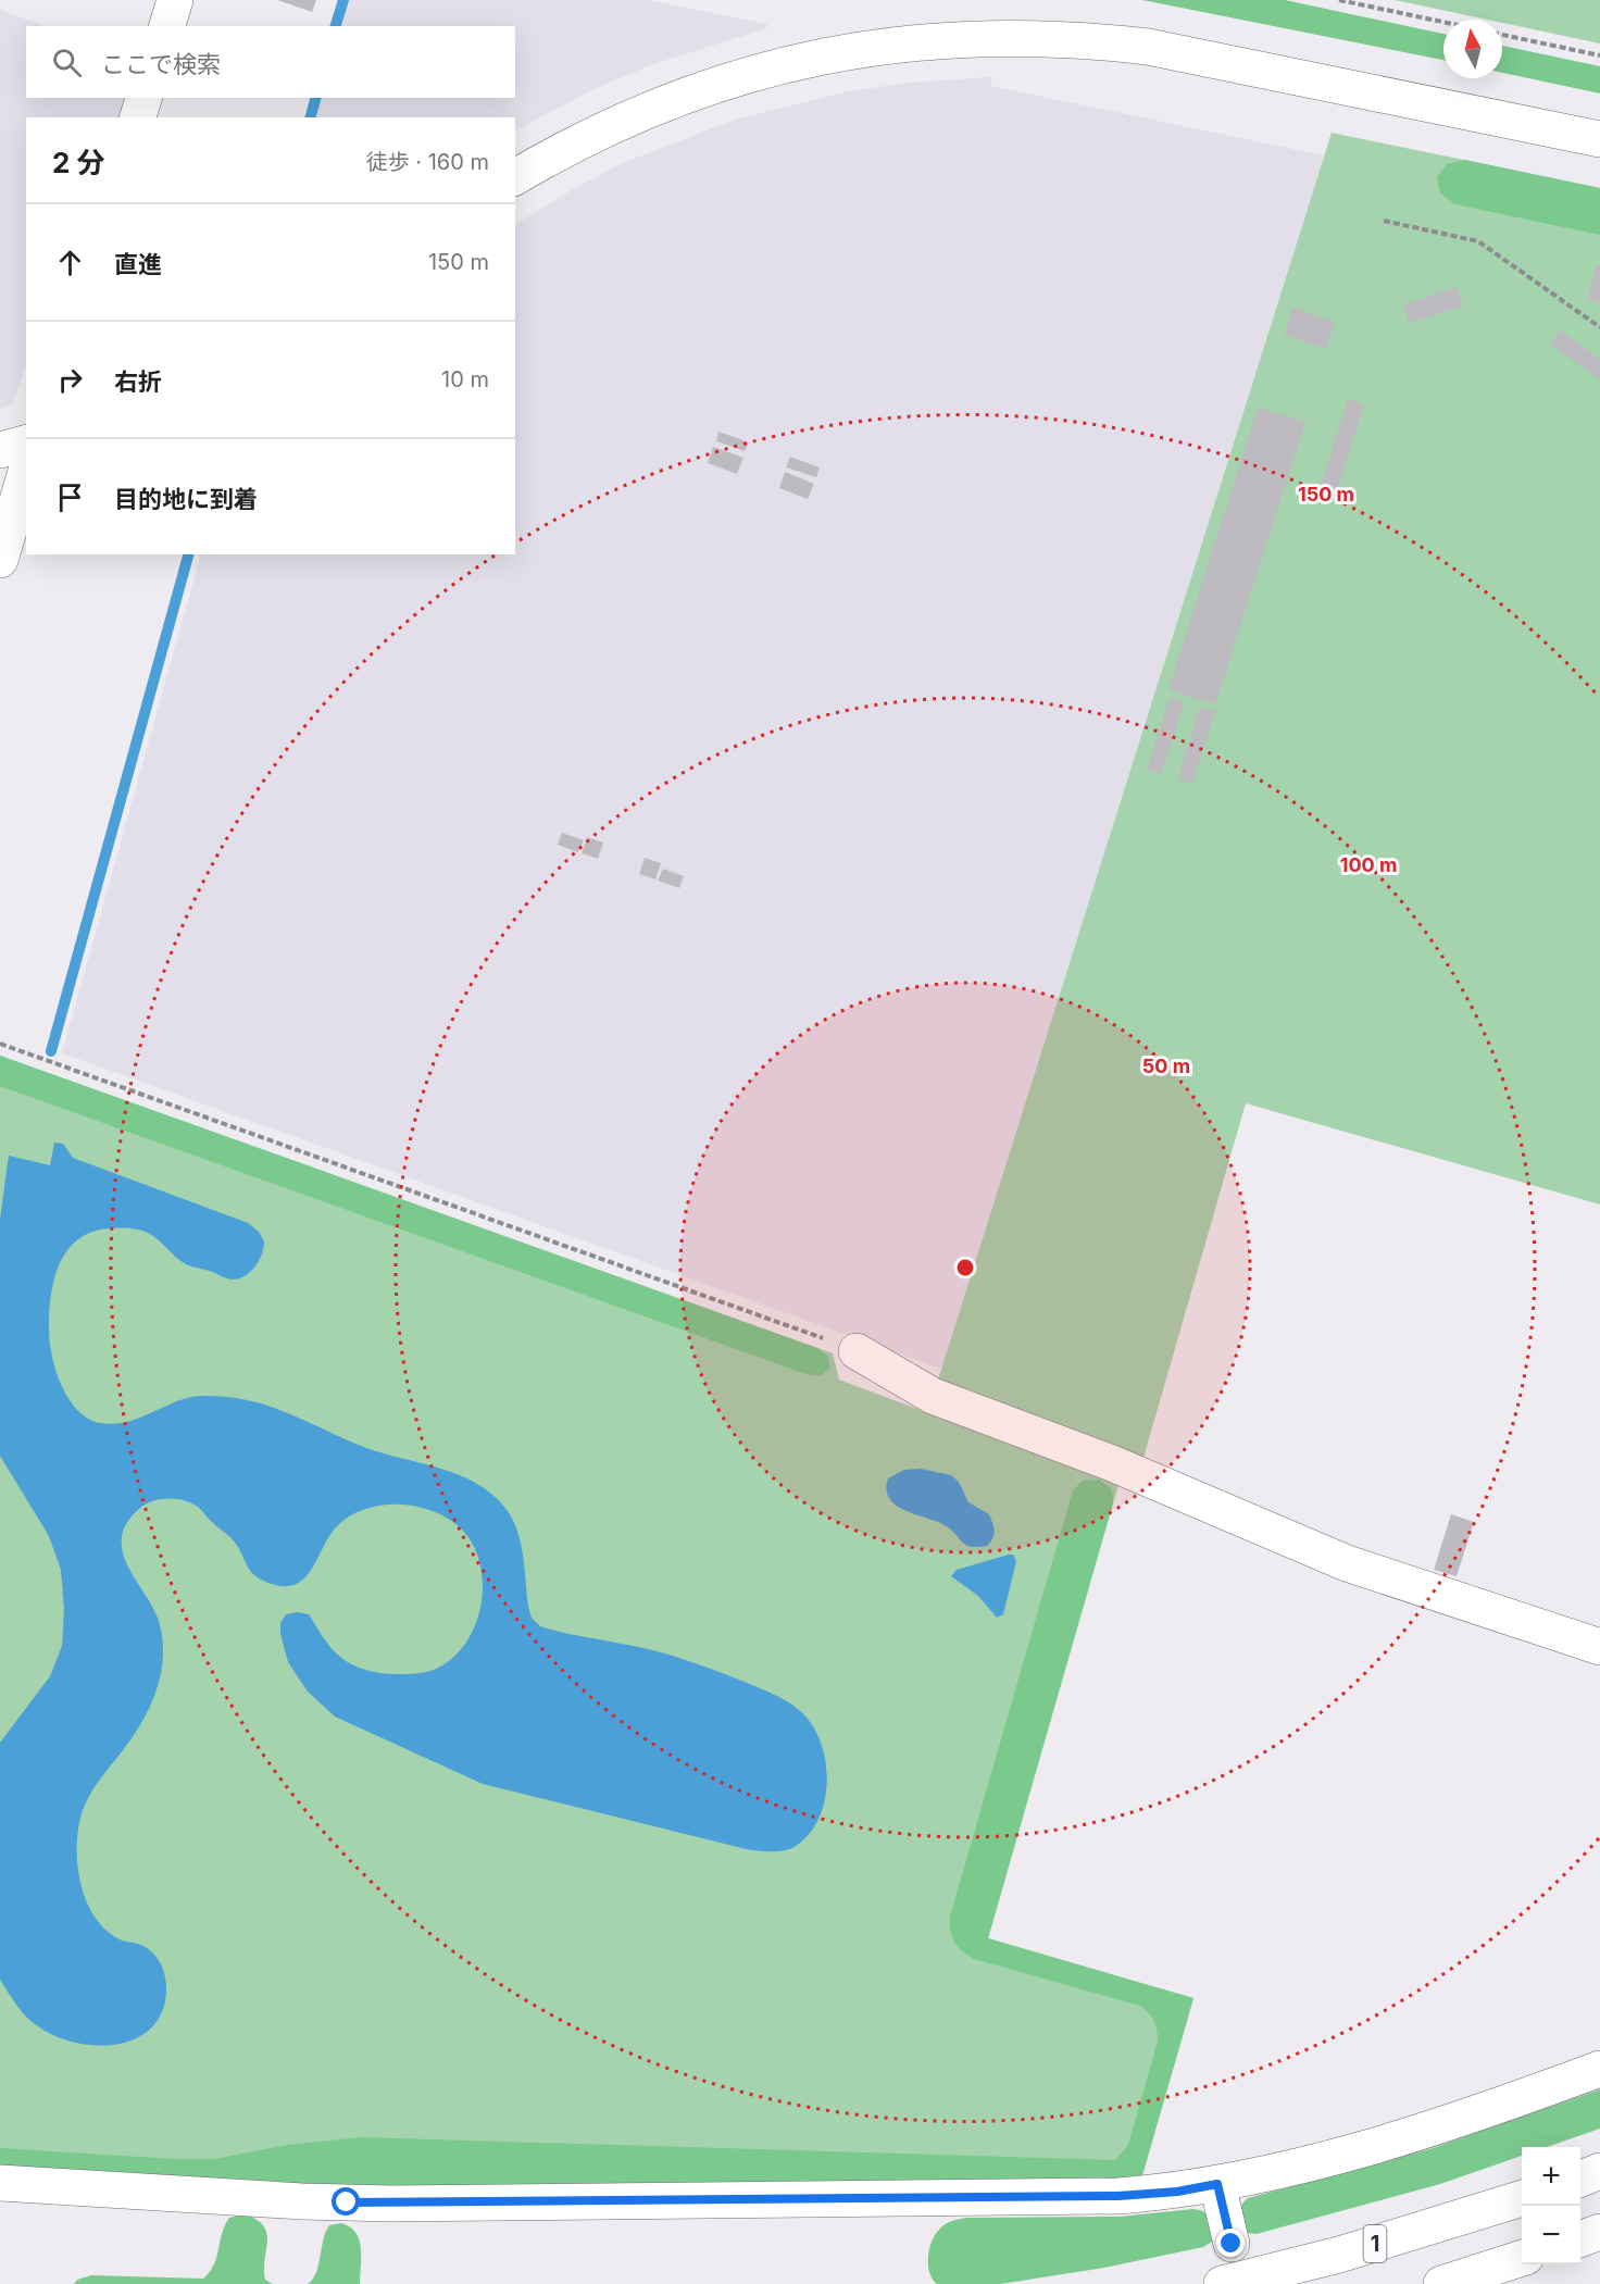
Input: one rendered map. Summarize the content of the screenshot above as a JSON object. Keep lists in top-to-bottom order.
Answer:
{
  "streets": {
    "main road": ["1"]
  },
  "north": "top",
  "page": {
    "search": "ここで検索",
    "heading": ["2 分", "徒歩 · 160 m"],
    "list": [
      ["直進", "150 m"],
      ["右折", "10 m"],
      "目的地に到着"
    ],
    "map_buttons": ["+", "−"]
  },
  "rings": ["150 m", "100 m", "50 m"]
}
